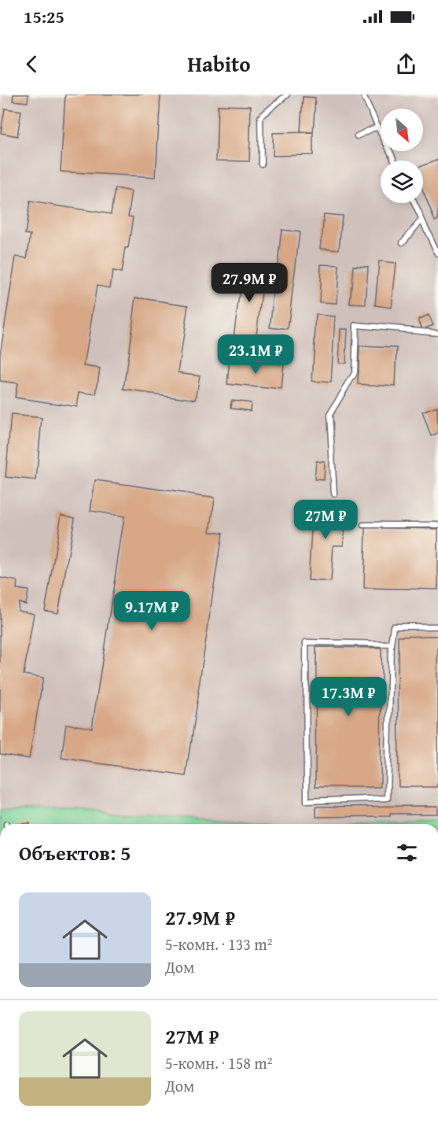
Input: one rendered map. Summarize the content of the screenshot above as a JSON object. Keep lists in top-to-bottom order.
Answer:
{
  "north": "bottom right",
  "page": {
    "status": "15:25",
    "header": "Habito",
    "price": [
      "27.9M ₽",
      "23.1M ₽",
      "27M ₽",
      "9.17M ₽",
      "17.3M ₽"
    ],
    "heading": "Объектов: 5",
    "list": [
      {
        "name": "27.9M ₽",
        "note": "5-комн. · 133 m² · Дом"
      },
      {
        "name": "27M ₽",
        "note": "5-комн. · 158 m² · Дом"
      }
    ]
  }
}
